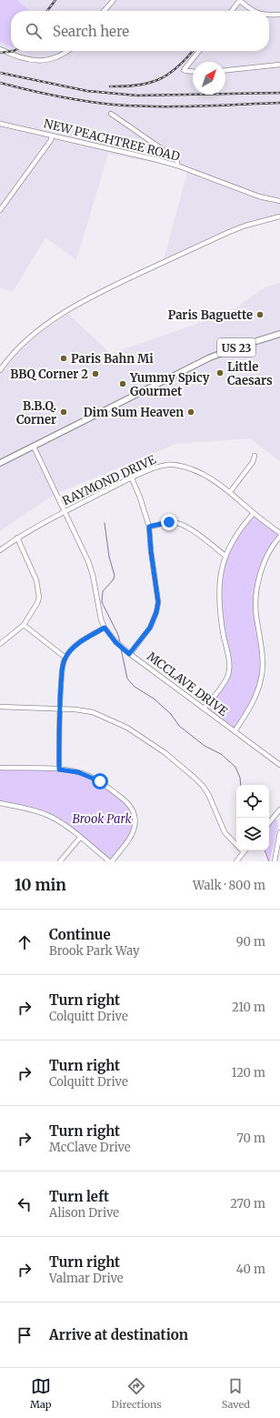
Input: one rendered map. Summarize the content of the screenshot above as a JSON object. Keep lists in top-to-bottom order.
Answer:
{
  "streets": {
    "main road": ["US 23"],
    "street": ["NEW PEACHTREE ROAD", "RAYMOND DRIVE", "MCCLAVE DRIVE"]
  },
  "crossings": [
    ["US 23", "MCCLAVE DRIVE"],
    ["RAYMOND DRIVE", "MCCLAVE DRIVE"]
  ],
  "parks": ["Brook Park"],
  "places": [
    "Paris Baguette",
    "Paris Bahn Mi",
    "Little Caesars",
    "BBQ Corner 2",
    "Yummy Spicy Gourmet",
    "B.B.Q. Corner",
    "Dim Sum Heaven"
  ],
  "north": "top right",
  "page": {
    "search": "Search here",
    "heading": ["10 min", "Walk · 800 m"],
    "list": [
      ["Continue", "Brook Park Way", "90 m"],
      ["Turn right", "Colquitt Drive", "210 m"],
      ["Turn right", "Colquitt Drive", "120 m"],
      ["Turn right", "McClave Drive", "70 m"],
      ["Turn left", "Alison Drive", "270 m"],
      ["Turn right", "Valmar Drive", "40 m"],
      "Arrive at destination"
    ],
    "nav": ["Map", "Directions", "Saved"]
  }
}
